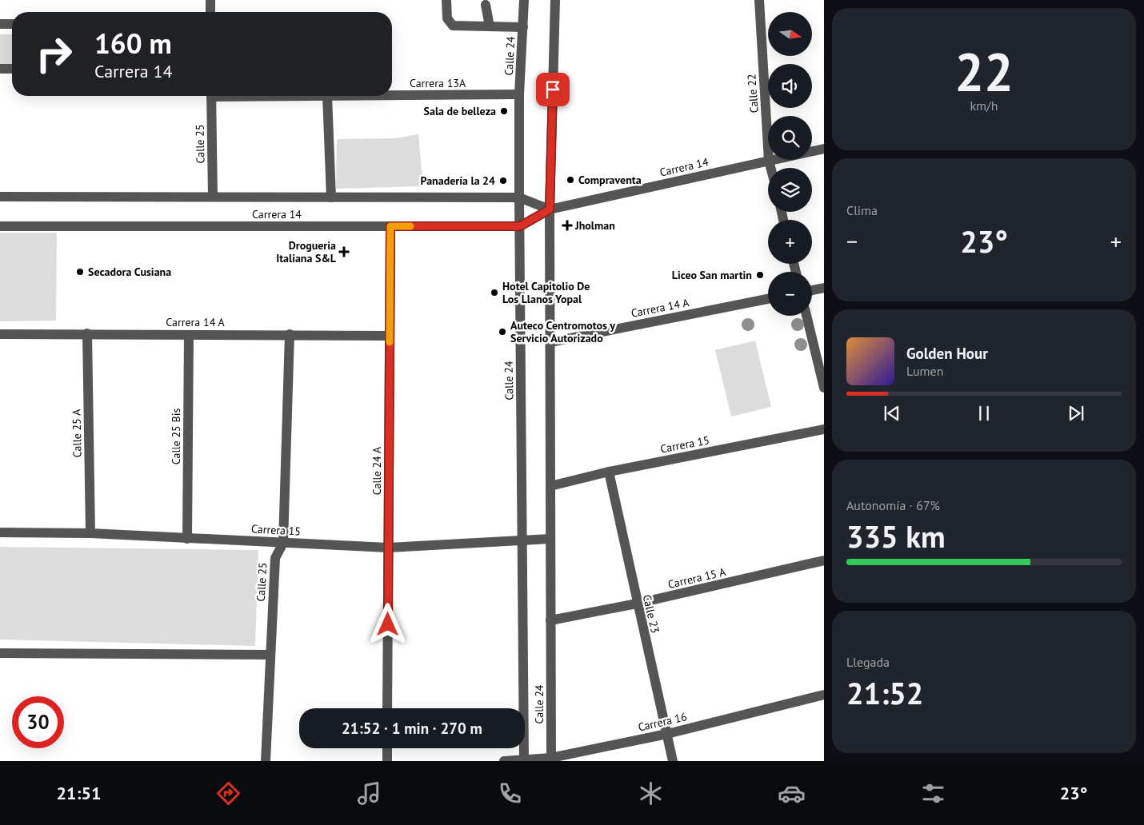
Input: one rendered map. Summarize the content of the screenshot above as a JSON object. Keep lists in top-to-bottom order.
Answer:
{
  "streets": {
    "street": [
      "Calle 24",
      "Carrera 13A",
      "Calle 22",
      "Calle 25",
      "Carrera 14",
      "Carrera 14 A",
      "Calle 25 A",
      "Calle 25 Bis",
      "Carrera 15",
      "Calle 24 A",
      "Carrera 15 A",
      "Calle 23",
      "Carrera 16"
    ]
  },
  "crossings": [
    ["Calle 24", "Carrera 13A"],
    ["Calle 24", "Carrera 14"],
    ["Calle 24", "Carrera 14 A"],
    ["Calle 24", "Carrera 15"],
    ["Calle 24", "Carrera 15 A"],
    ["Calle 24", "Carrera 16"],
    ["Calle 22", "Carrera 14"],
    ["Calle 25", "Carrera 14"],
    ["Calle 25", "Carrera 14 A"],
    ["Calle 25", "Carrera 15"],
    ["Carrera 14", "Calle 24 A"],
    ["Carrera 14 A", "Calle 25 A"],
    ["Carrera 14 A", "Calle 25 Bis"],
    ["Carrera 14 A", "Calle 24 A"],
    ["Calle 25 A", "Carrera 15"],
    ["Calle 25 Bis", "Carrera 15"],
    ["Carrera 15", "Calle 24 A"],
    ["Carrera 15", "Calle 23"],
    ["Carrera 15 A", "Calle 23"],
    ["Calle 23", "Carrera 16"]
  ],
  "places": {
    "other": [
      "Sala de belleza",
      "Compraventa",
      "Panadería la 24",
      "Secadora Cusiana",
      "Liceo San martin",
      "Hotel Capitolio De Los Llanos Yopal",
      "Auteco Centromotos y Servicio Autorizado"
    ],
    "health": ["Jholman", "Drogueria Italiana S&L"]
  },
  "north": "right",
  "page": {
    "tile": [
      ["22", "km/h"],
      "Clima",
      ["Autonomía · 67%", "335 km"],
      ["Llegada", "21:52"]
    ],
    "map_buttons": ["+", "−"],
    "turn": ["160 m", "Carrera 14"],
    "heat": ["−", "23°", "+"],
    "song": ["Golden Hour", "Lumen"],
    "limit": "30",
    "trip": "21:52 · 1 min · 270 m",
    "tabs": ["21:51", "23°"]
  }
}
